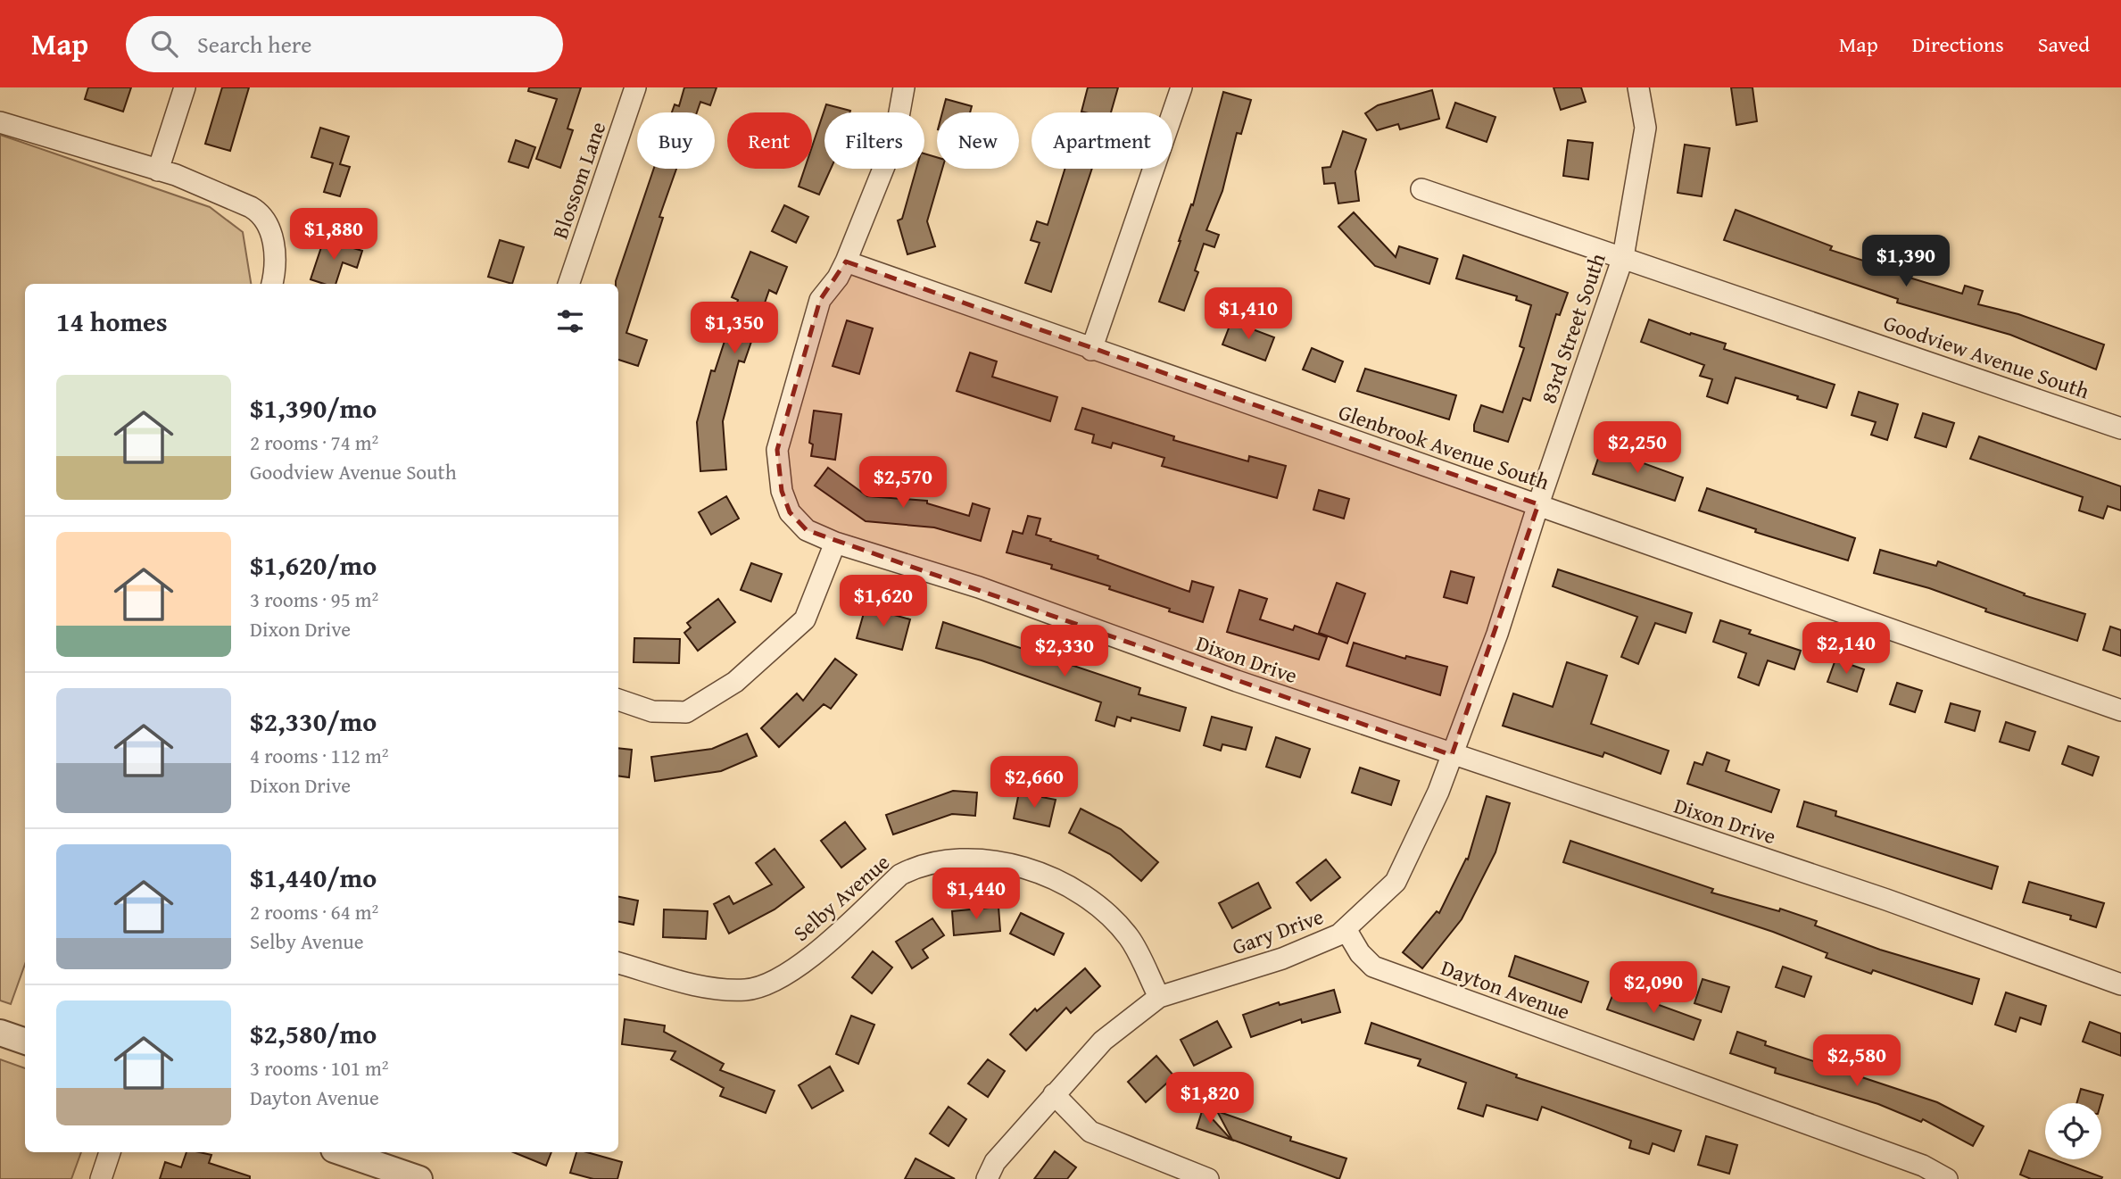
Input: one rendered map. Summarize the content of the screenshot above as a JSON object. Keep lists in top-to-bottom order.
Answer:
{
  "streets": {
    "street": [
      "Blossom Lane",
      "83rd Street South",
      "Goodview Avenue South",
      "Glenbrook Avenue South",
      "Dixon Drive",
      "Selby Avenue",
      "Gary Drive",
      "Dayton Avenue"
    ]
  },
  "crossings": [
    ["83rd Street South", "Goodview Avenue South"],
    ["83rd Street South", "Glenbrook Avenue South"],
    ["83rd Street South", "Gary Drive"],
    ["Glenbrook Avenue South", "Dixon Drive"],
    ["Dixon Drive", "Gary Drive"],
    ["Selby Avenue", "Gary Drive"],
    ["Gary Drive", "Dayton Avenue"]
  ],
  "page": {
    "header": "Map",
    "search": "Search here",
    "nav": ["Map", "Directions", "Saved"],
    "chip": [
      "Buy",
      "Rent",
      "Filters",
      "New",
      "Apartment"
    ],
    "price": [
      "$1,880",
      "$1,390",
      "$1,410",
      "$1,350",
      "$2,250",
      "$2,570",
      "$1,620",
      "$2,140",
      "$2,330",
      "$2,660",
      "$1,440",
      "$2,090",
      "$2,580",
      "$1,820"
    ],
    "heading": "14 homes",
    "list": [
      {
        "name": "$1,390/mo",
        "note": "2 rooms · 74 m² · Goodview Avenue South"
      },
      {
        "name": "$1,620/mo",
        "note": "3 rooms · 95 m² · Dixon Drive"
      },
      {
        "name": "$2,330/mo",
        "note": "4 rooms · 112 m² · Dixon Drive"
      },
      {
        "name": "$1,440/mo",
        "note": "2 rooms · 64 m² · Selby Avenue"
      },
      {
        "name": "$2,580/mo",
        "note": "3 rooms · 101 m² · Dayton Avenue"
      }
    ]
  }
}
